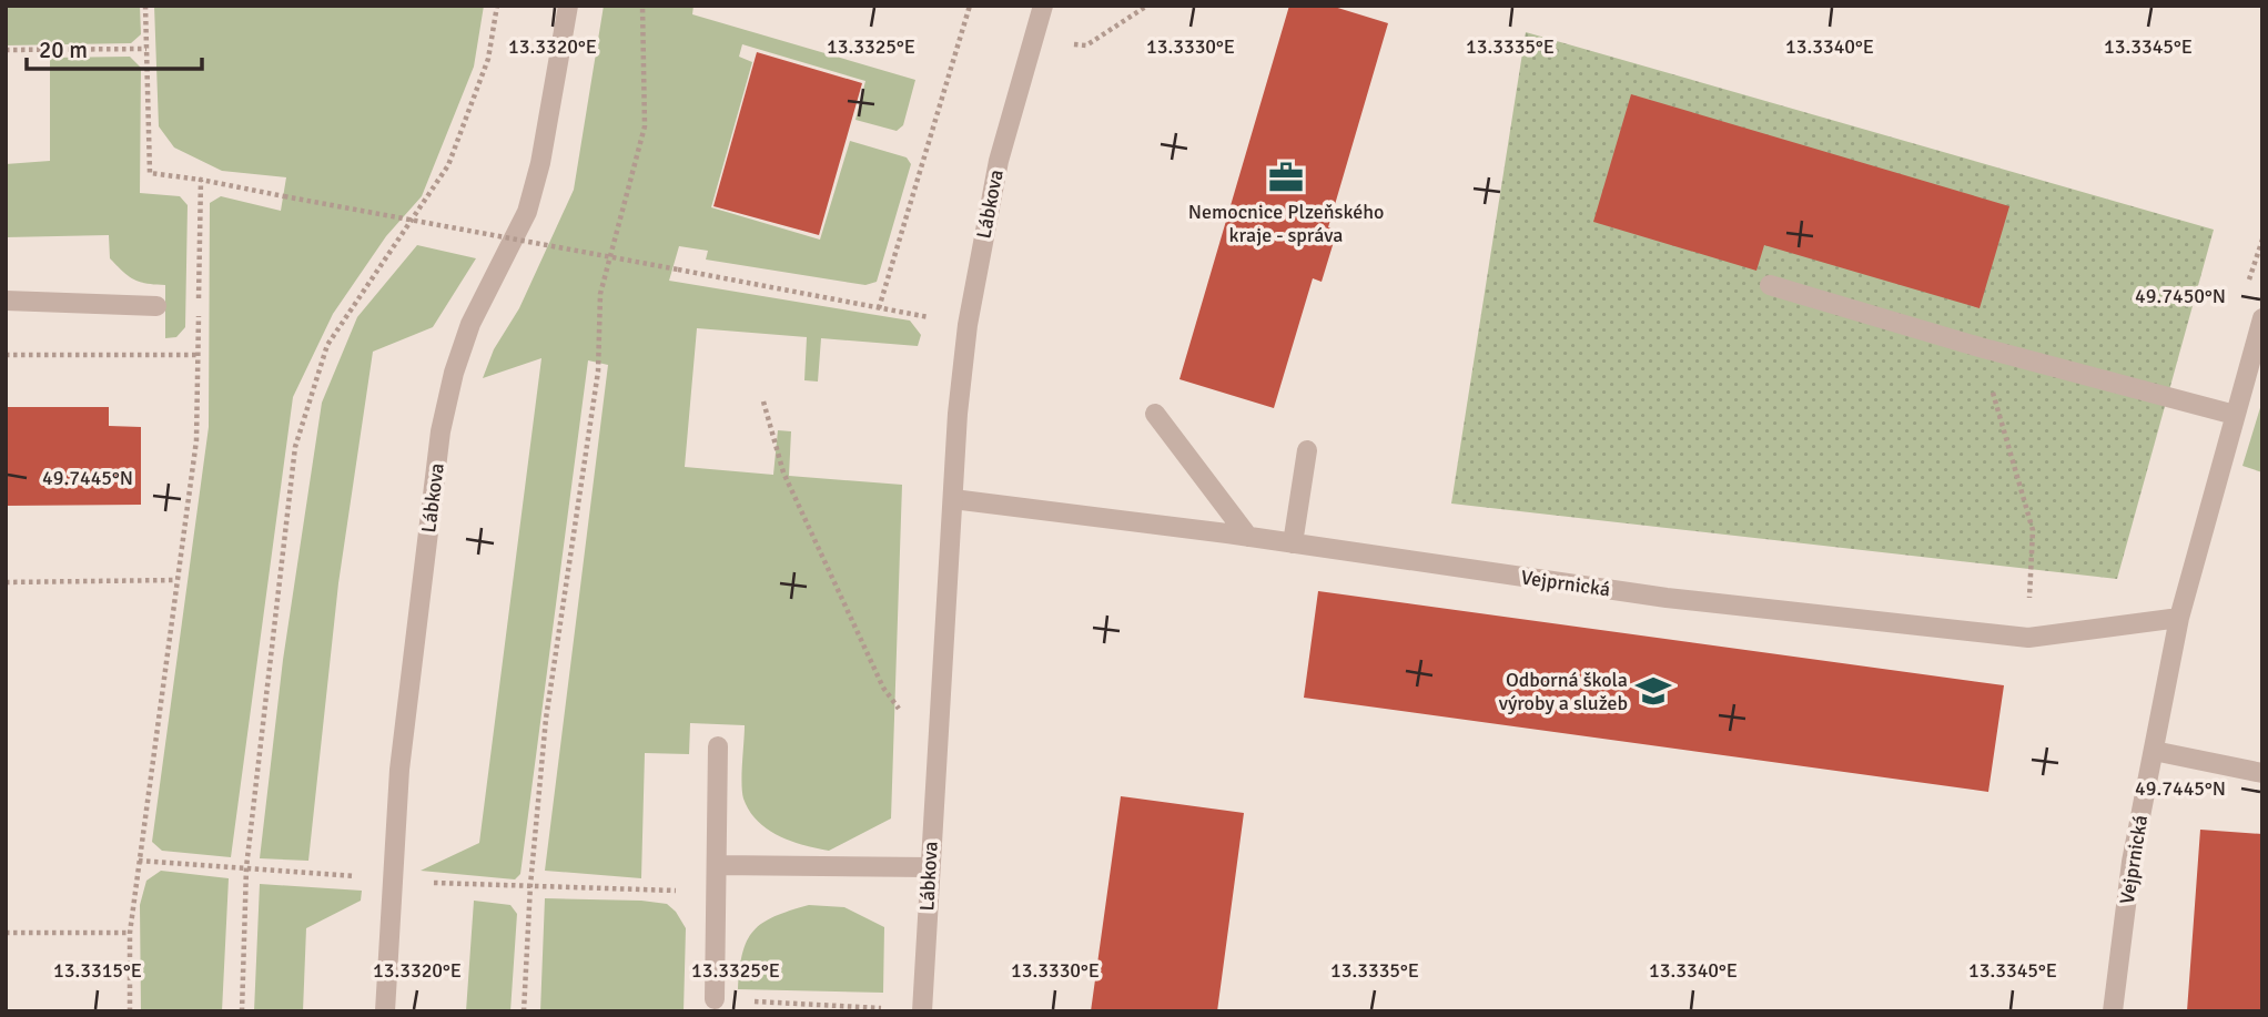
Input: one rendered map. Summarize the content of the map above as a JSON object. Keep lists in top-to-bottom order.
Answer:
{
  "streets": {
    "street": ["Lábkova", "Vejprnická"]
  },
  "crossings": [
    ["Lábkova", "Vejprnická"]
  ],
  "places": {
    "office": ["Nemocnice Plzeňského kraje - správa"],
    "school or university": ["Odborná škola výroby a služeb"]
  },
  "scale_bar": "20 m",
  "coordinates": [
    "13.3320°E",
    "13.3325°E",
    "13.3330°E",
    "13.3335°E",
    "13.3340°E",
    "13.3345°E",
    "49.7450°N",
    "49.7445°N",
    "13.3315°E"
  ]
}
